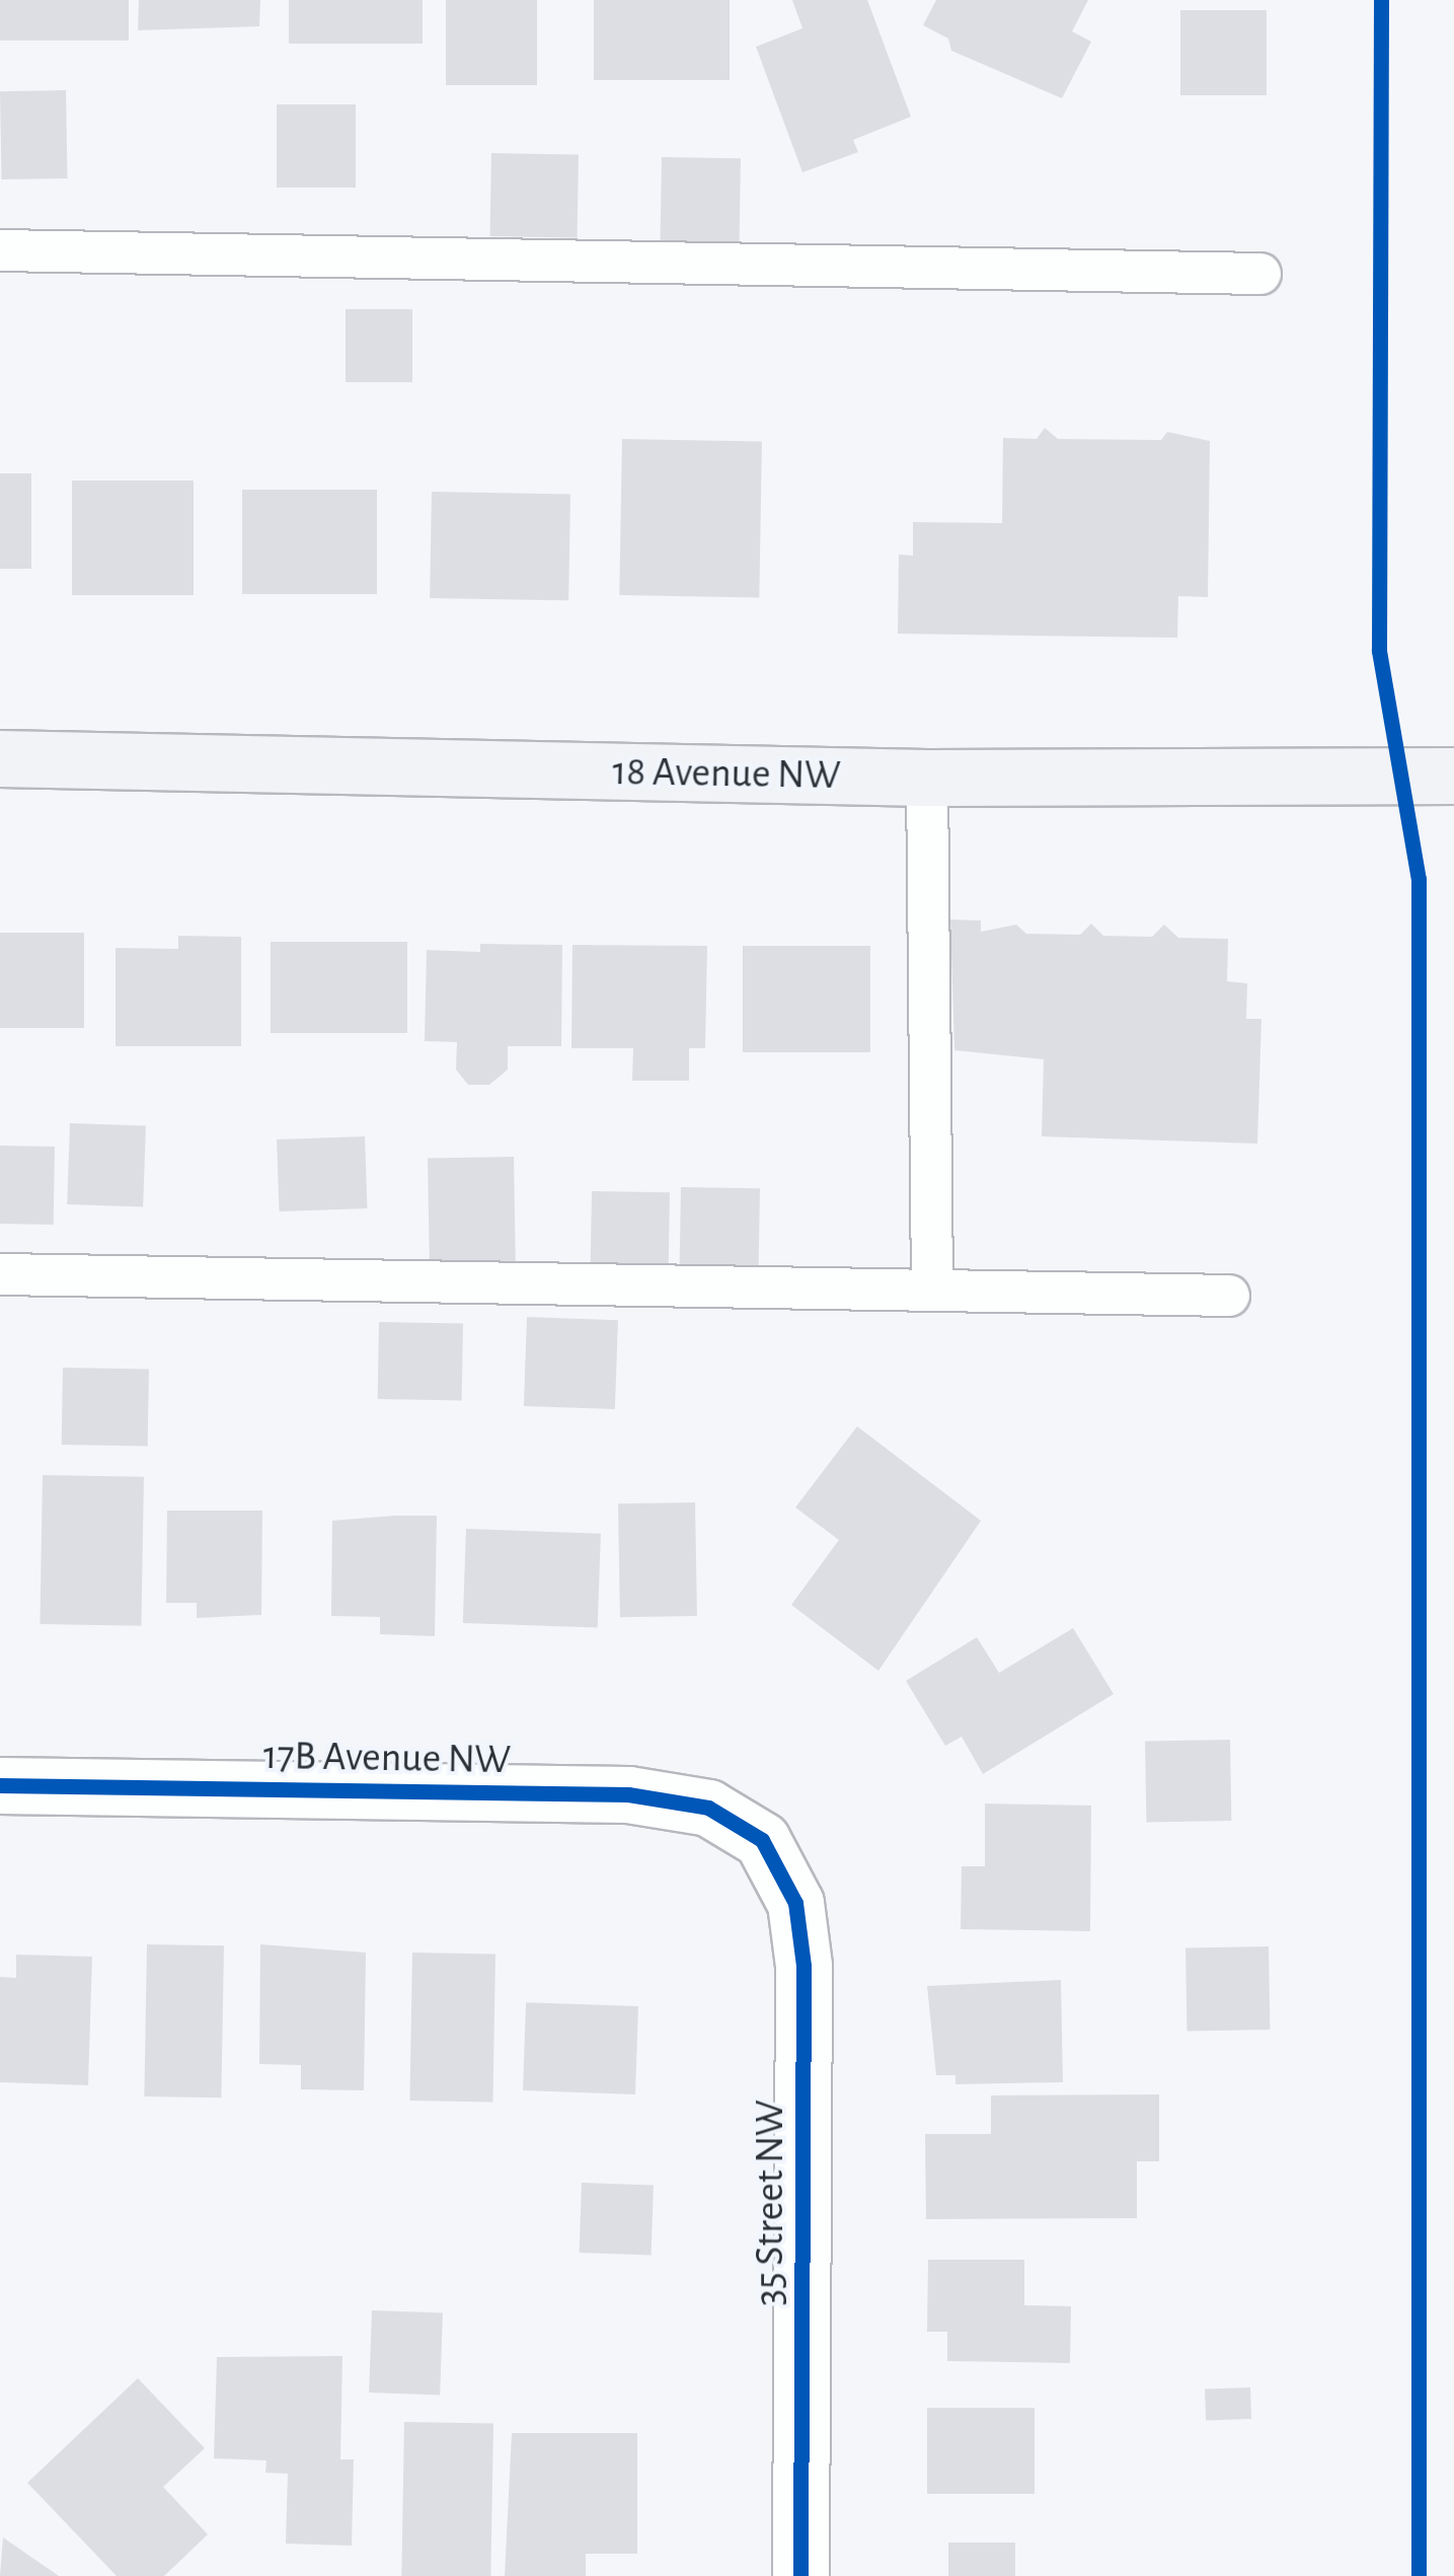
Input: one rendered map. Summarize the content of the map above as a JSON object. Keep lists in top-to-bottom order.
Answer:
{
  "streets": {
    "street": ["18 Avenue NW", "17B Avenue NW", "35 Street NW"]
  },
  "crossings": [
    ["17B Avenue NW", "35 Street NW"]
  ]
}
